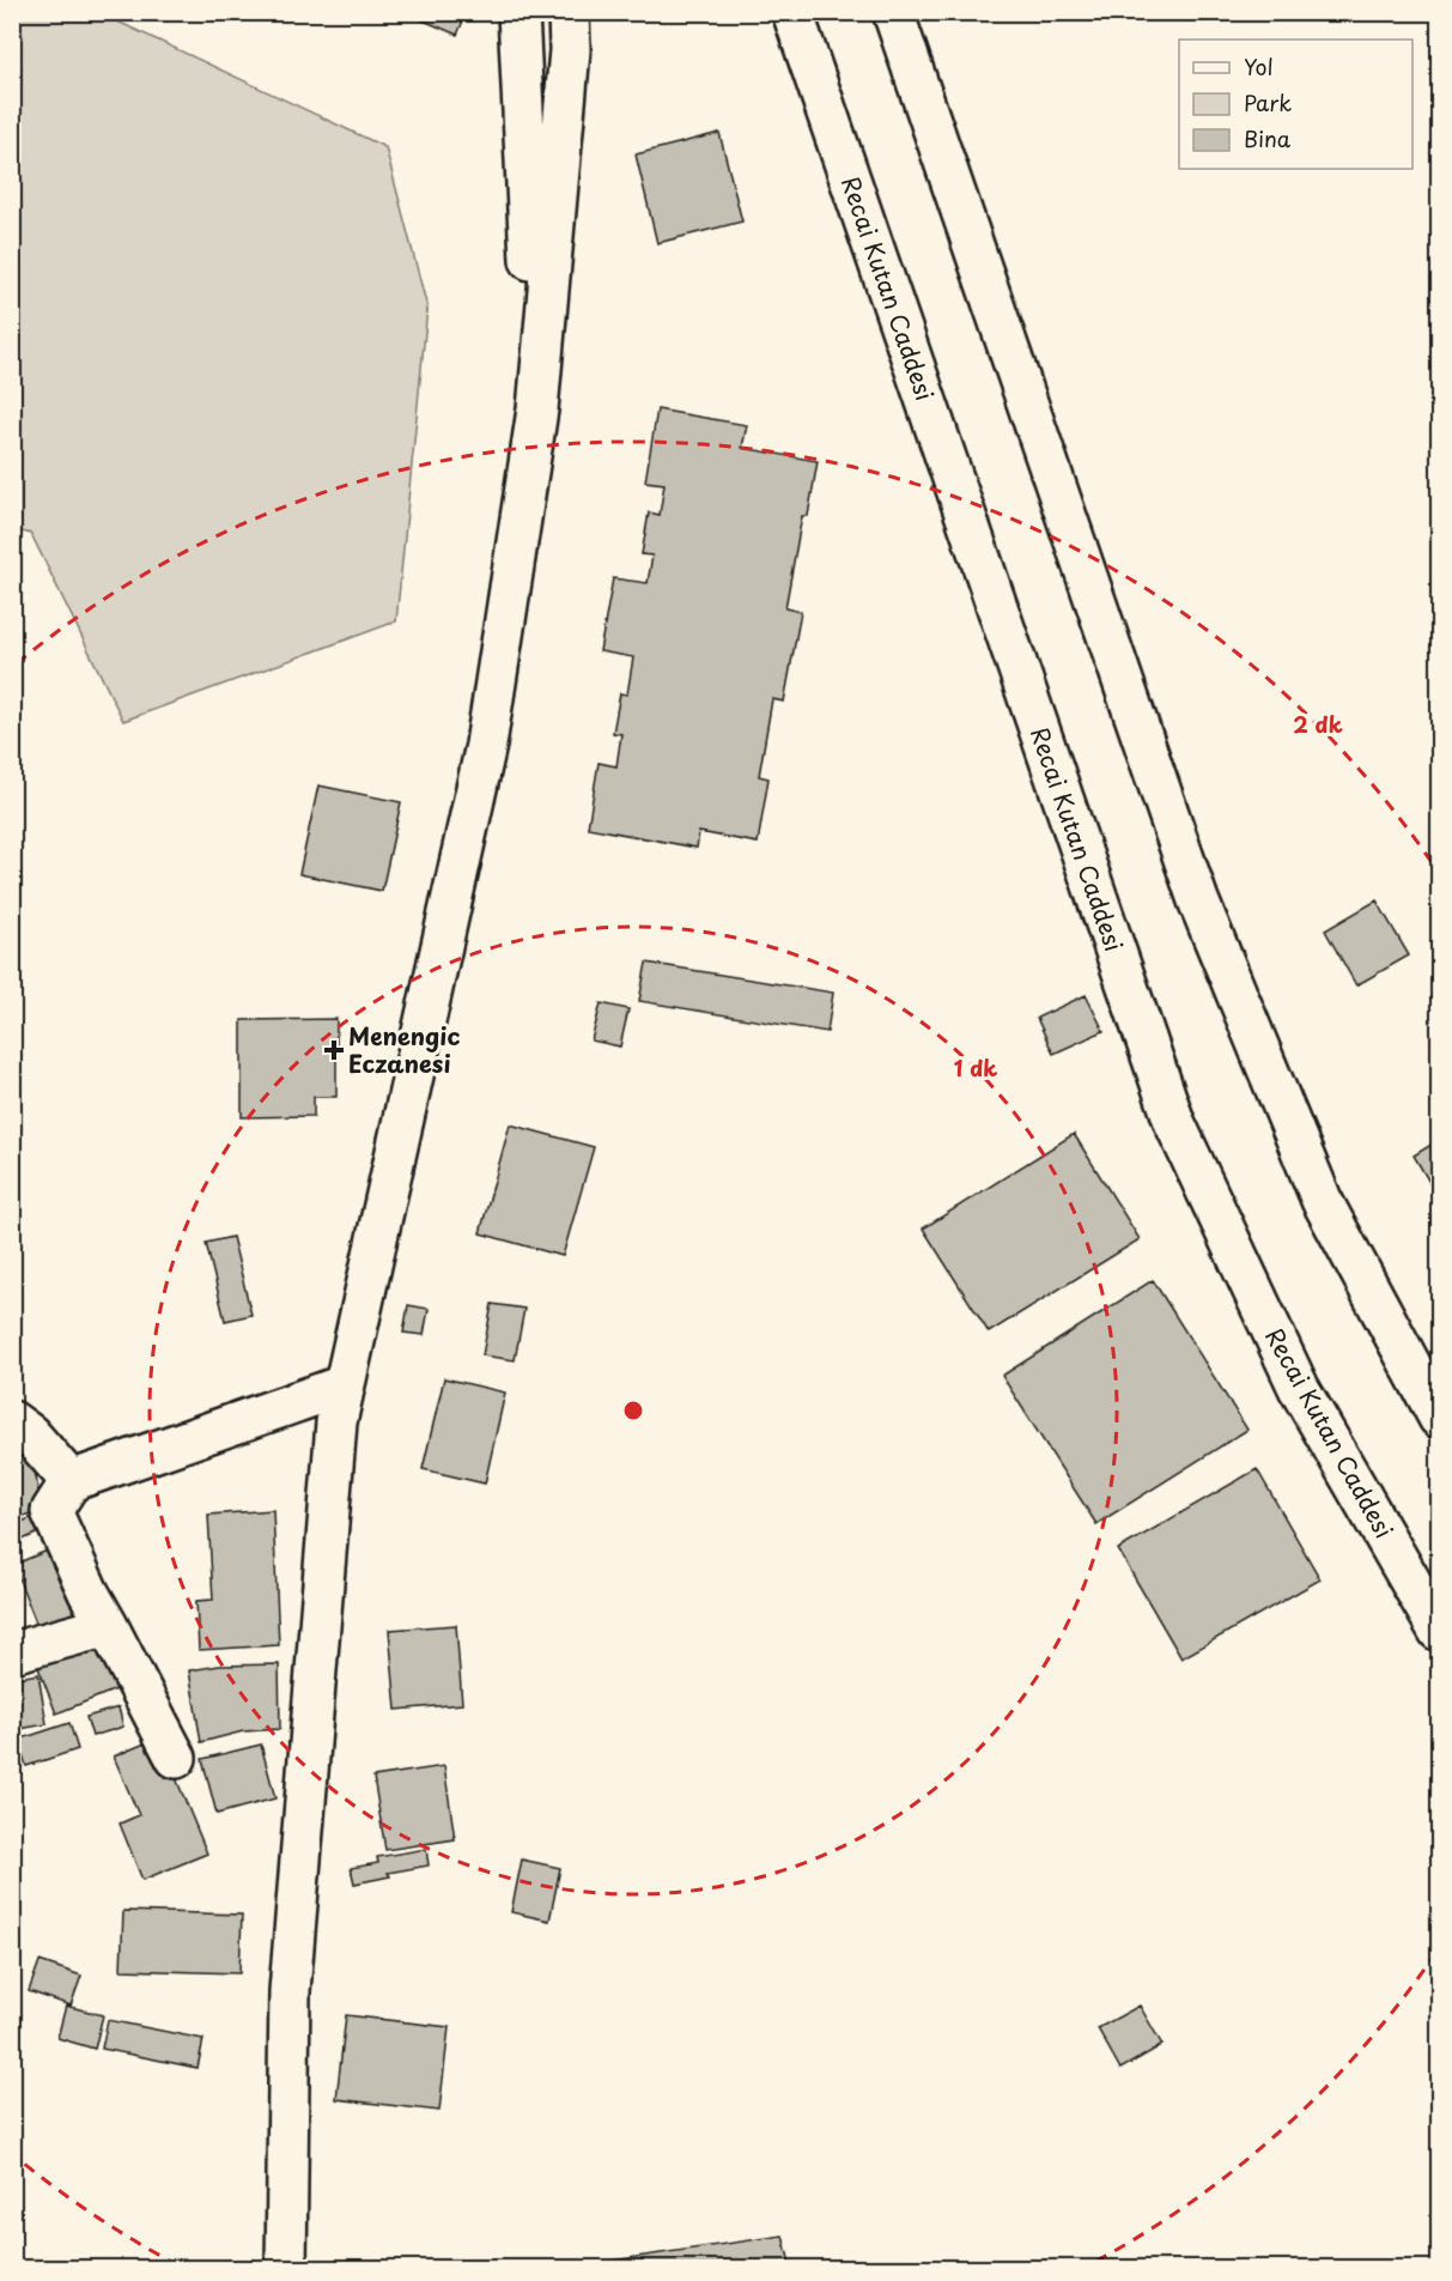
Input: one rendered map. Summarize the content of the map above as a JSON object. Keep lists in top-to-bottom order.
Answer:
{
  "streets": {
    "street": ["Recai Kutan Caddesi"]
  },
  "places": {
    "health": ["Menengic Eczanesi"]
  },
  "legend": ["Yol", "Park", "Bina"],
  "rings": ["2 dk", "1 dk"]
}
